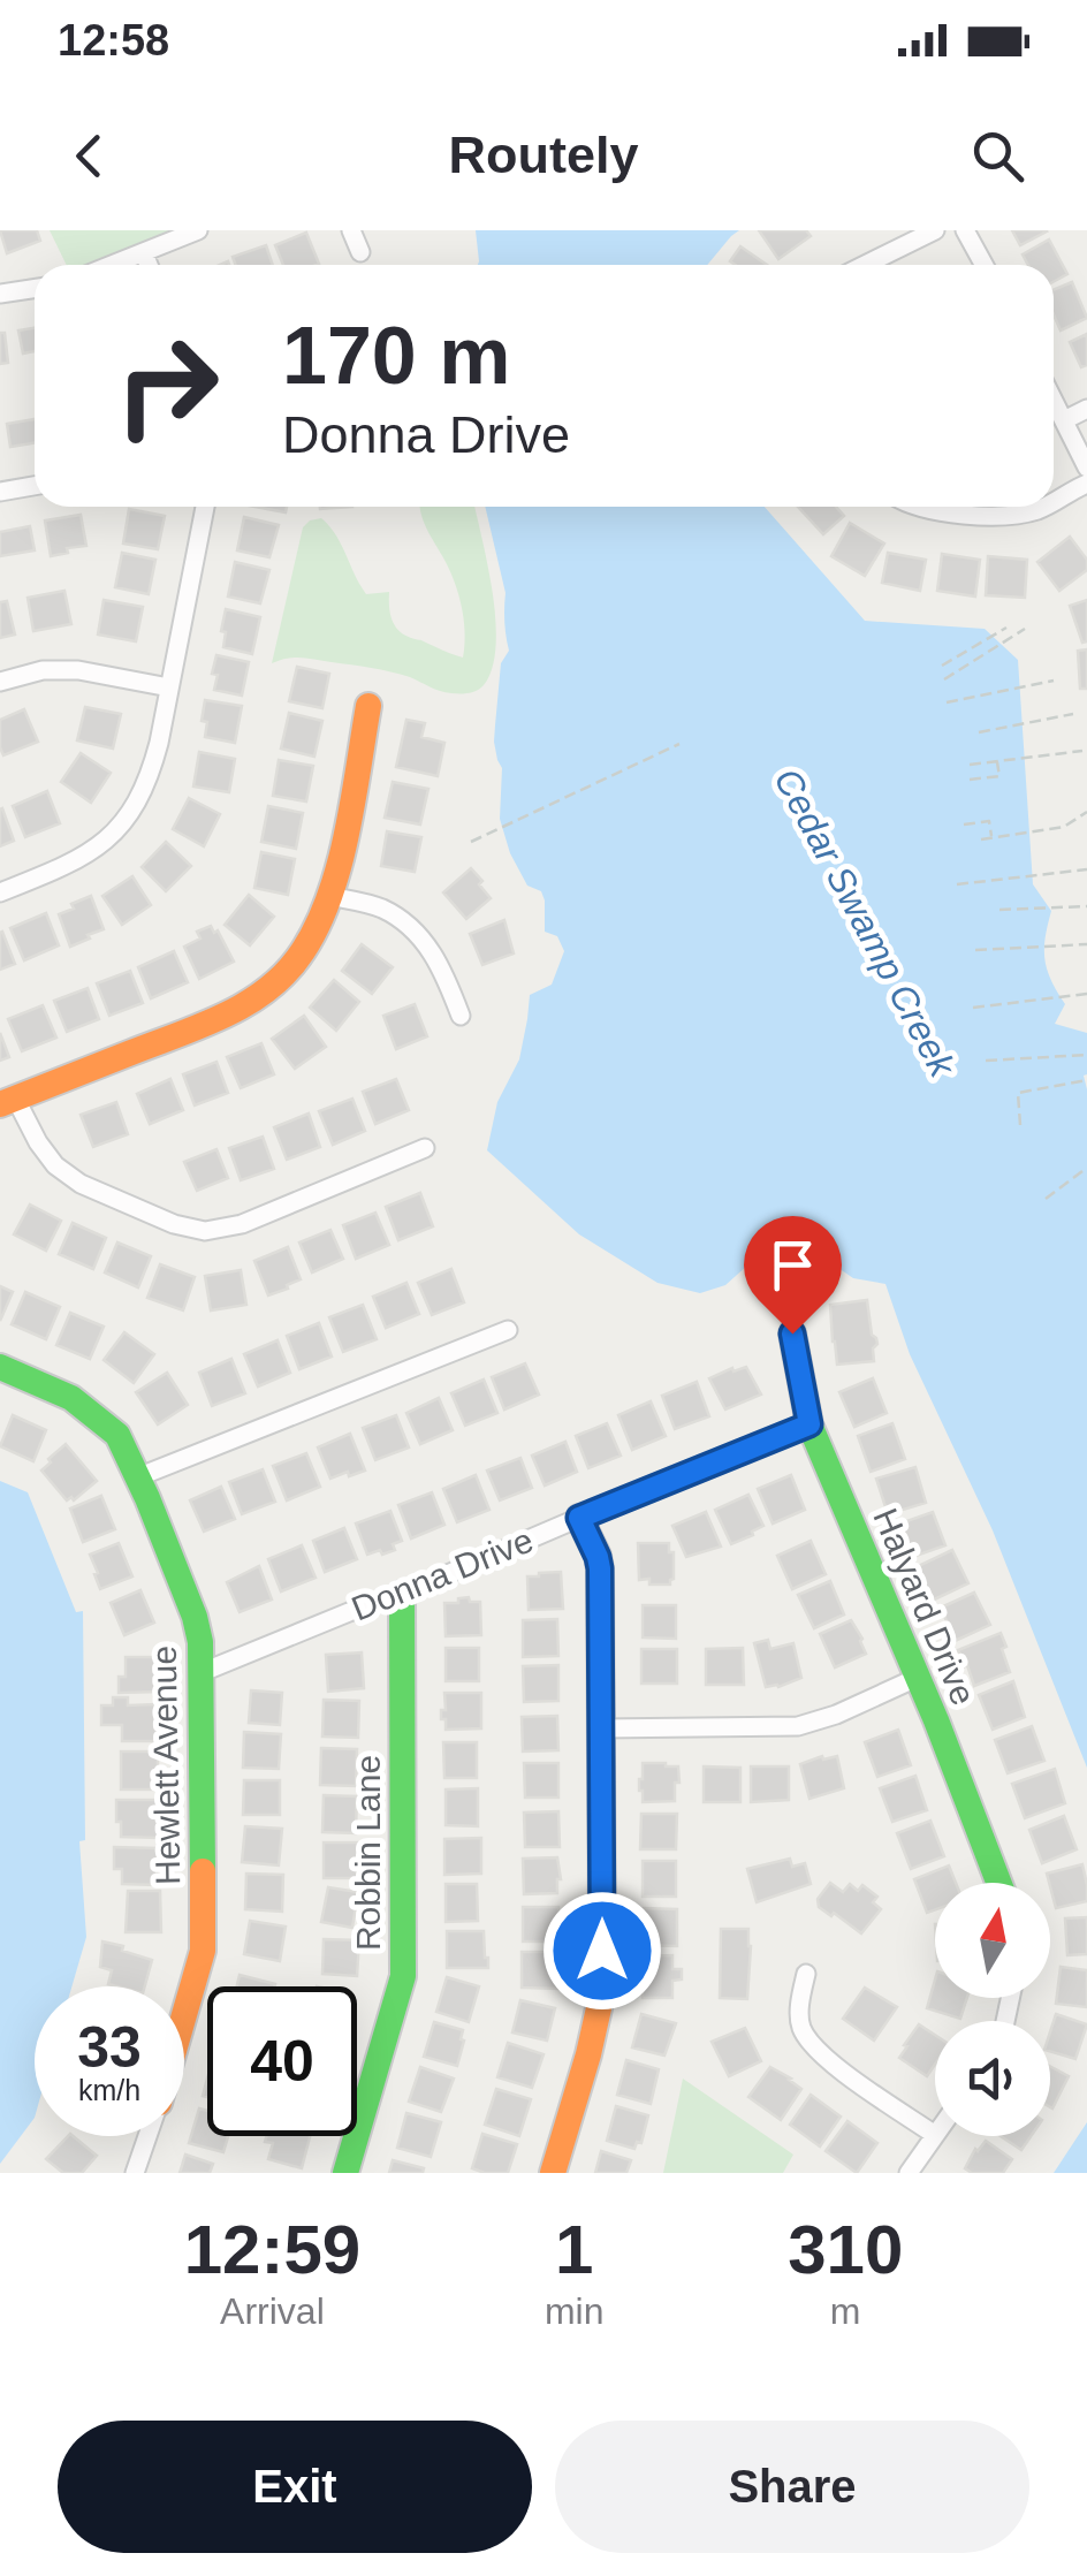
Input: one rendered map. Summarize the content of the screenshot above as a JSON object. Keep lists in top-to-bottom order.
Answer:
{
  "streets": {
    "street": [
      "Donna Drive",
      "Halyard Drive",
      "Hewlett Avenue",
      "Robbin Lane"
    ]
  },
  "crossings": [
    ["Donna Drive", "Halyard Drive"],
    ["Donna Drive", "Hewlett Avenue"],
    ["Donna Drive", "Robbin Lane"]
  ],
  "water": ["Cedar Swamp Creek"],
  "north": "top",
  "page": {
    "status": "12:58",
    "header": "Routely",
    "turn": ["170 m", "Donna Drive"],
    "speed": "33 km/h",
    "limit": "40",
    "eta": [
      "12:59",
      "Arrival",
      "1",
      "min",
      "310",
      "m"
    ],
    "buttons": ["Exit", "Share"]
  }
}
